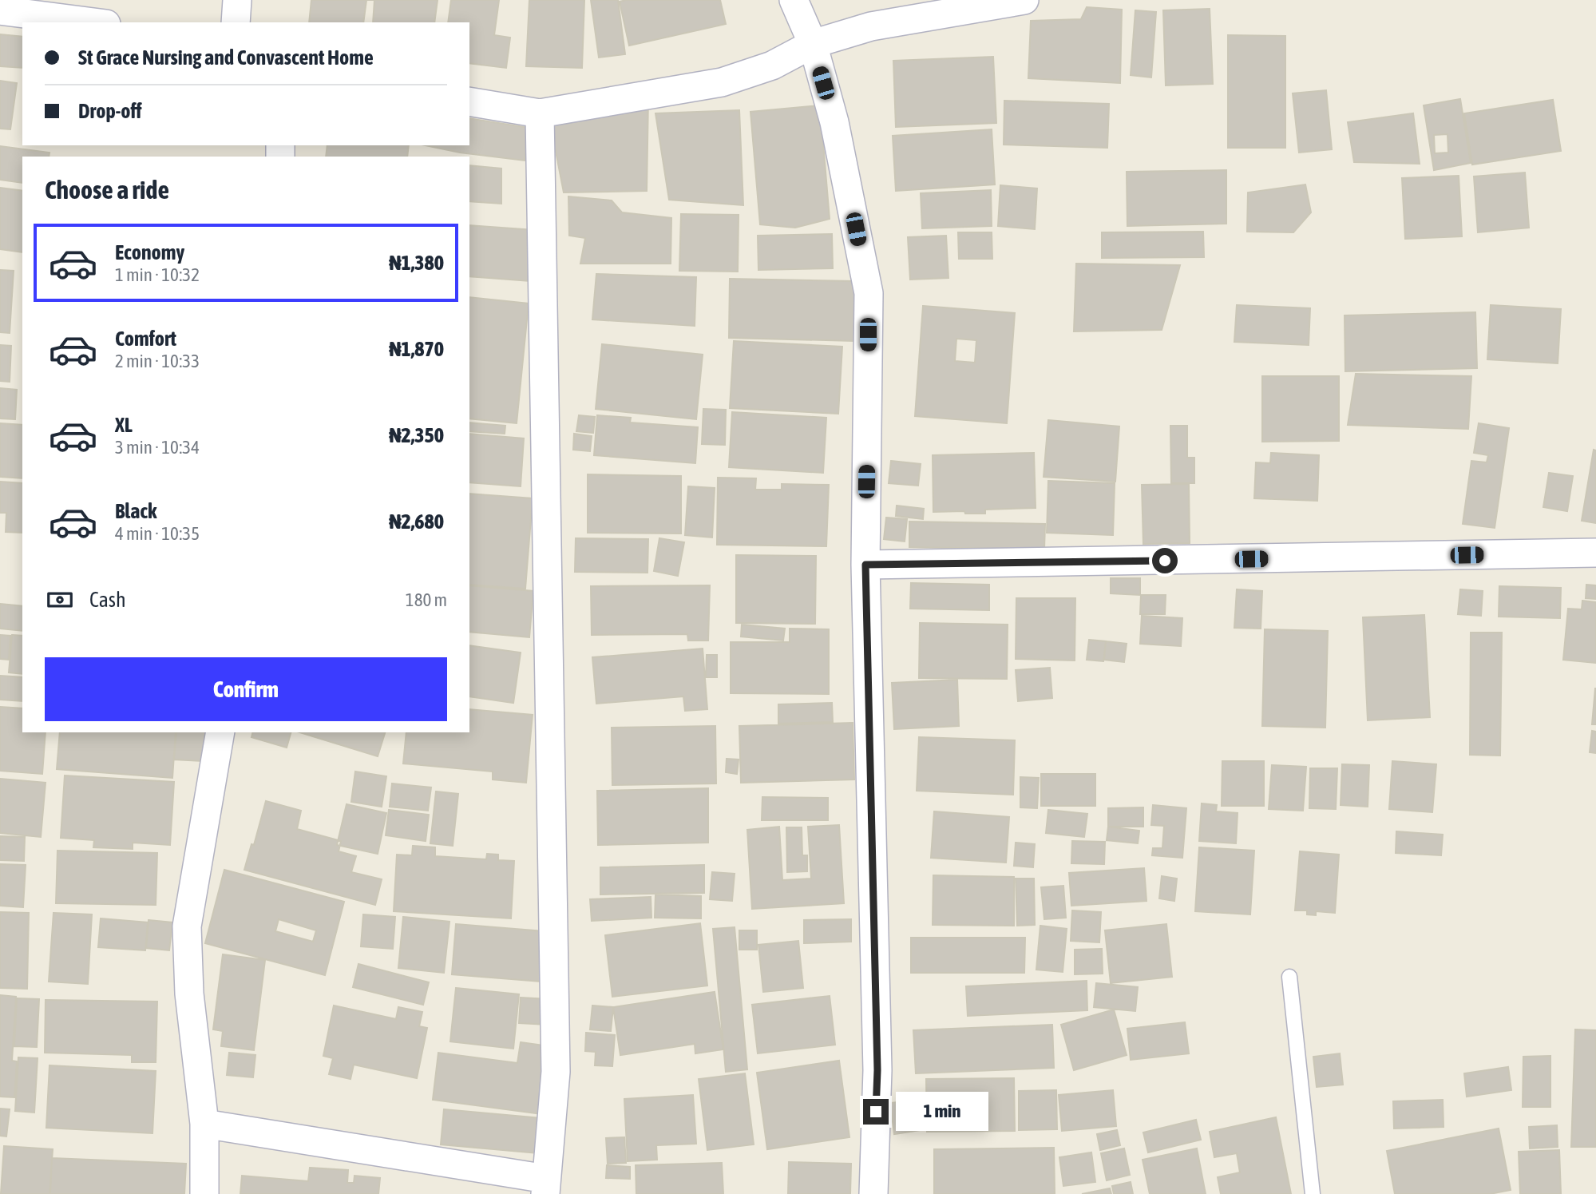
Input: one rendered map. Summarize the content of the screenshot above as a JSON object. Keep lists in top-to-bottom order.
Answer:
{
  "page": {
    "banner": ["St Grace Nursing and Convascent Home", "Drop-off"],
    "heading": "Choose a ride",
    "list": [
      {
        "name": "Economy",
        "note": "1 min · 10:32",
        "value": "₦1,380"
      },
      {
        "name": "Comfort",
        "note": "2 min · 10:33",
        "value": "₦1,870"
      },
      {
        "name": "XL",
        "note": "3 min · 10:34",
        "value": "₦2,350"
      },
      {
        "name": "Black",
        "note": "4 min · 10:35",
        "value": "₦2,680"
      }
    ],
    "pay": ["Cash", "180 m"],
    "buttons": "Confirm",
    "bubble": "1 min"
  }
}
